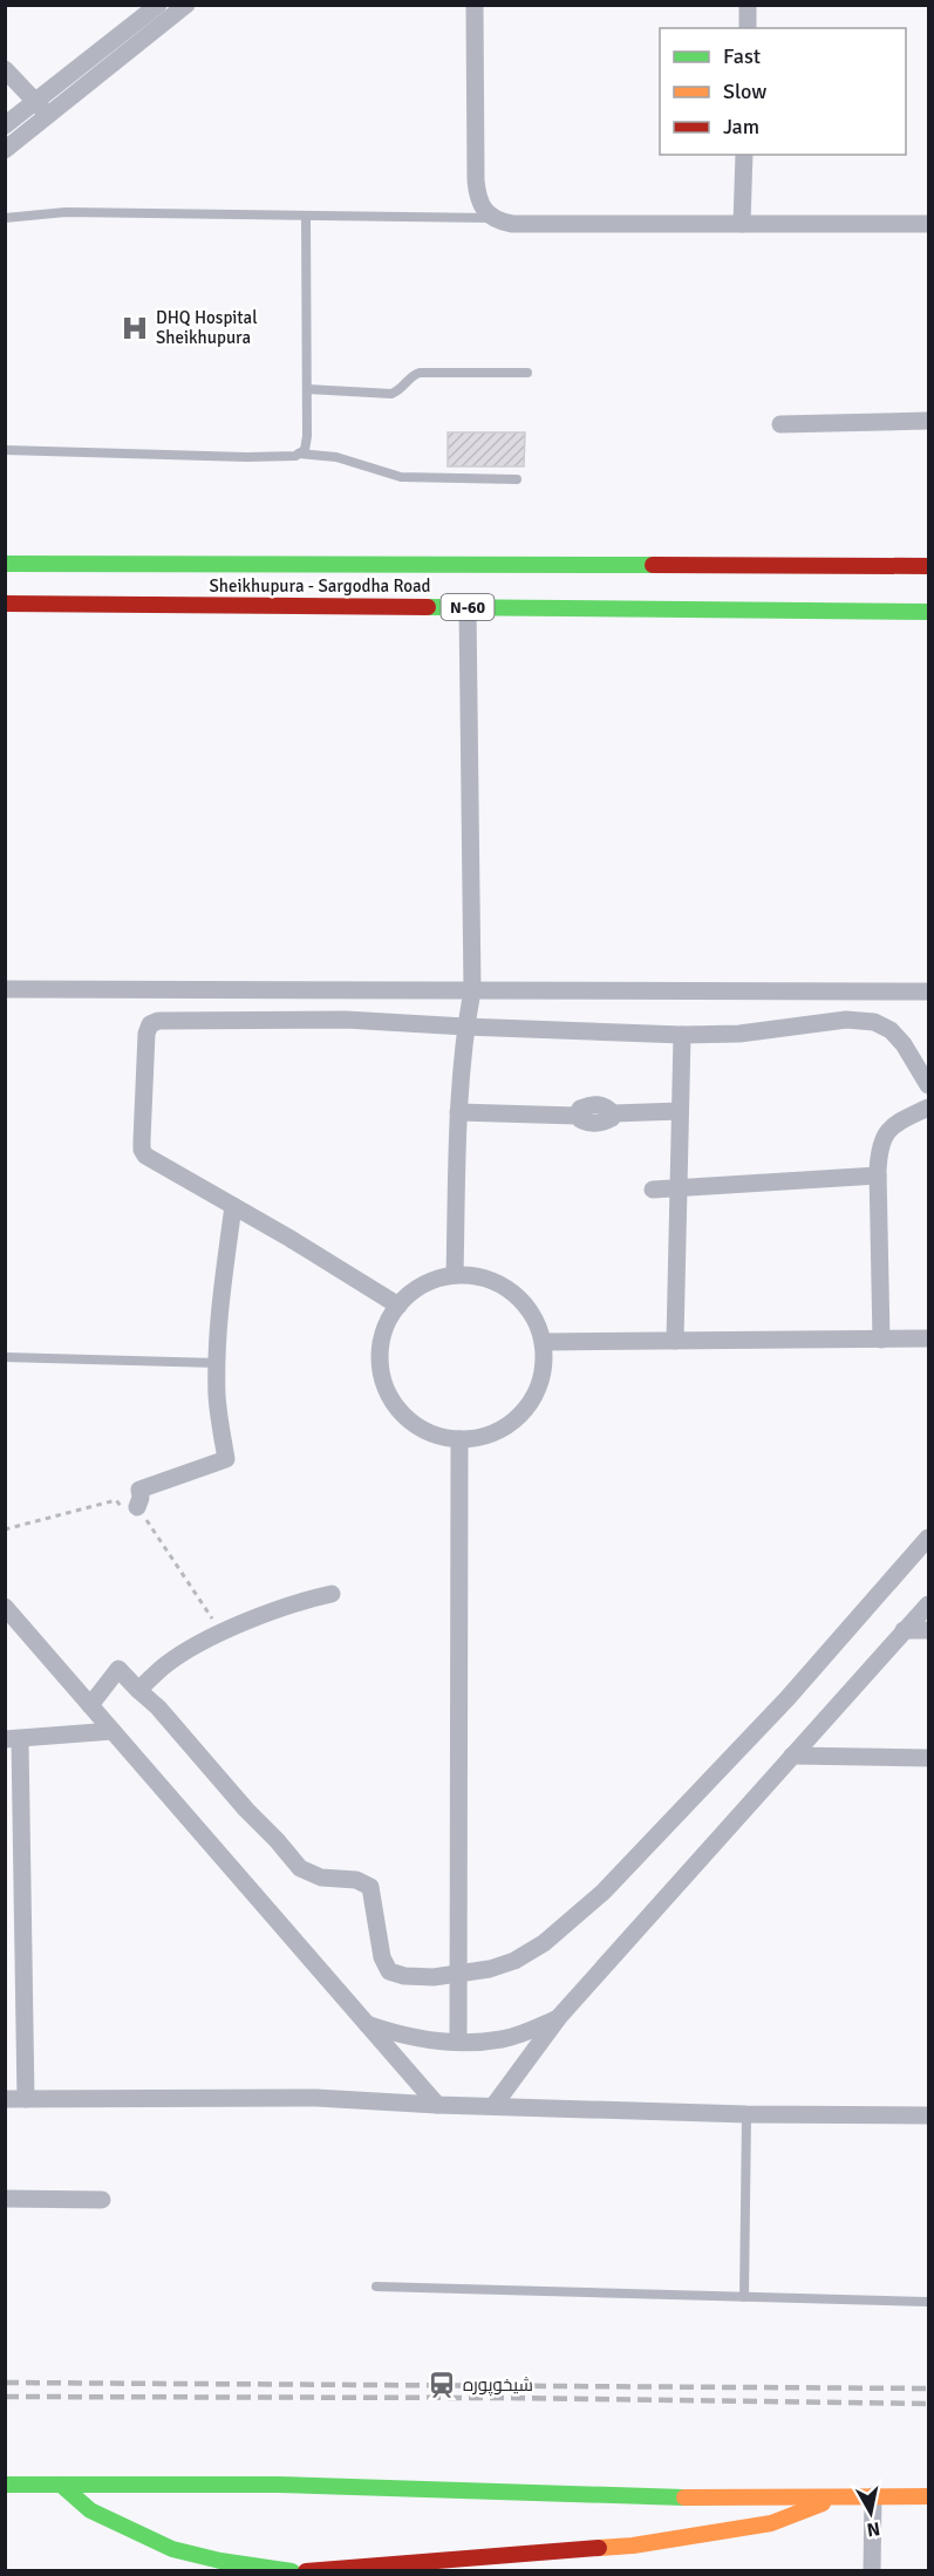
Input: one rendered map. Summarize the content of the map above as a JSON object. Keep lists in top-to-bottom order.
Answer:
{
  "streets": {
    "main road": ["Sheikhupura - Sargodha Road", "N-60"]
  },
  "places": {
    "hospital": ["DHQ Hospital Sheikhupura"],
    "station": ["شیخوپورہ"]
  },
  "legend": ["Fast", "Slow", "Jam"],
  "north": "bottom"
}
